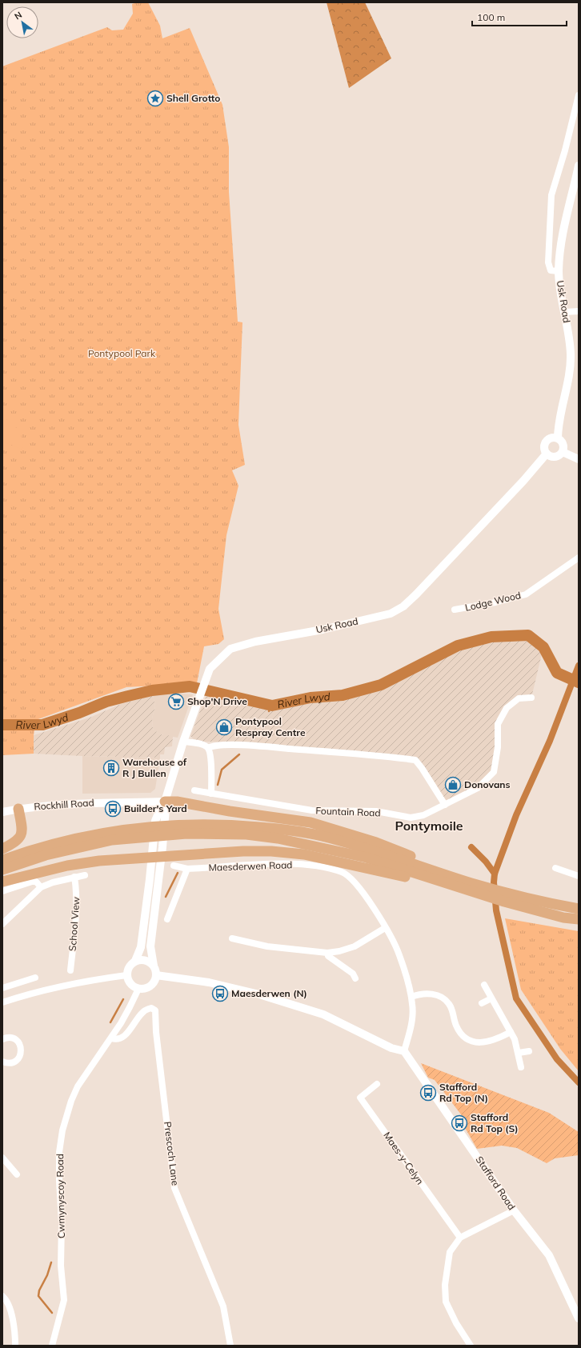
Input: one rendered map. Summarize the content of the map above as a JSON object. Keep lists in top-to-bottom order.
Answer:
{
  "streets": {
    "street": [
      "Usk Road",
      "Lodge Wood",
      "Rockhill Road",
      "Fountain Road",
      "Maesderwen Road",
      "School View",
      "Prescoch Lane",
      "Maes-y-Celyn",
      "Stafford Road",
      "Cwmynyscoy Road"
    ]
  },
  "crossings": [
    ["Usk Road", "Rockhill Road"],
    ["Maesderwen Road", "Stafford Road"],
    ["Prescoch Lane", "Cwmynyscoy Road"]
  ],
  "districts": ["Pontymoile"],
  "water": ["River Lwyd"],
  "parks": ["Pontypool Park"],
  "places": {
    "place": ["Shell Grotto"],
    "supermarket": ["Shop'N Drive"],
    "shop": ["Pontypool Respray Centre", "Donovans"],
    "building": ["Warehouse of R J Bullen"],
    "bus stop": [
      "Builder's Yard",
      "Maesderwen (N)",
      "Stafford Rd Top (N)",
      "Stafford Rd Top (S)"
    ]
  },
  "scale_bar": "100 m",
  "north": "top left"
}
